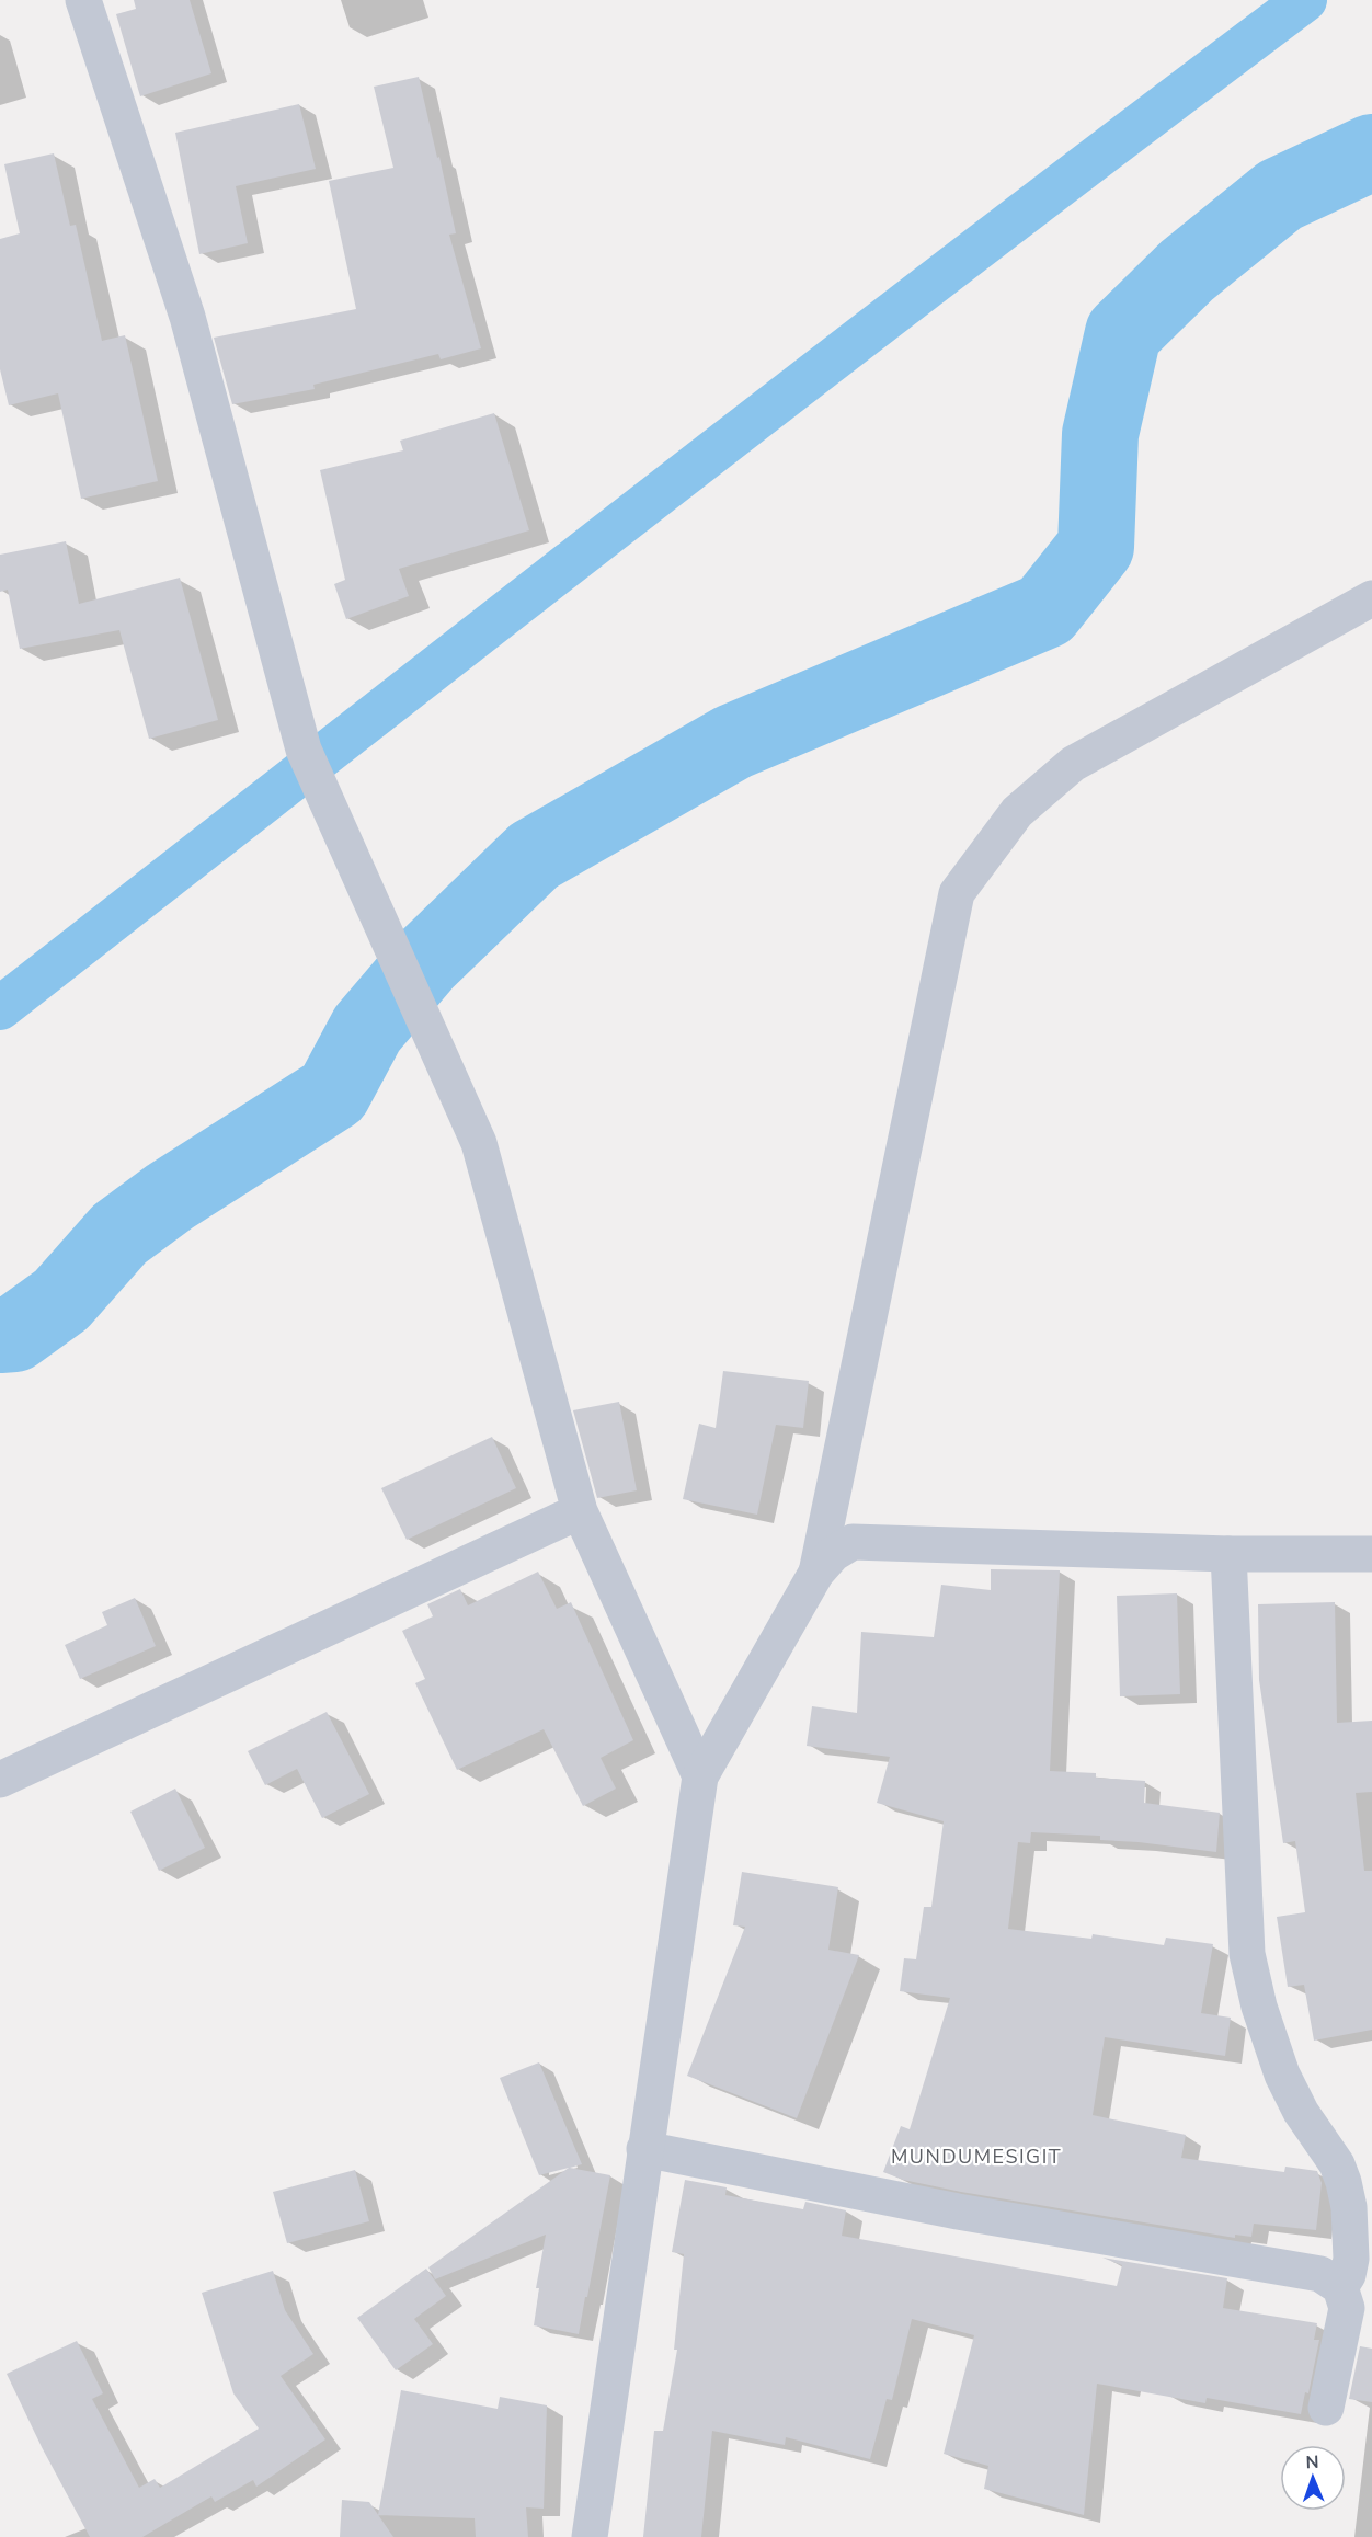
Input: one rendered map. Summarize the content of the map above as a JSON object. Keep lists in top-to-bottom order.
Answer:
{
  "districts": ["MUNDUMESIGIT"],
  "north": "top"
}
